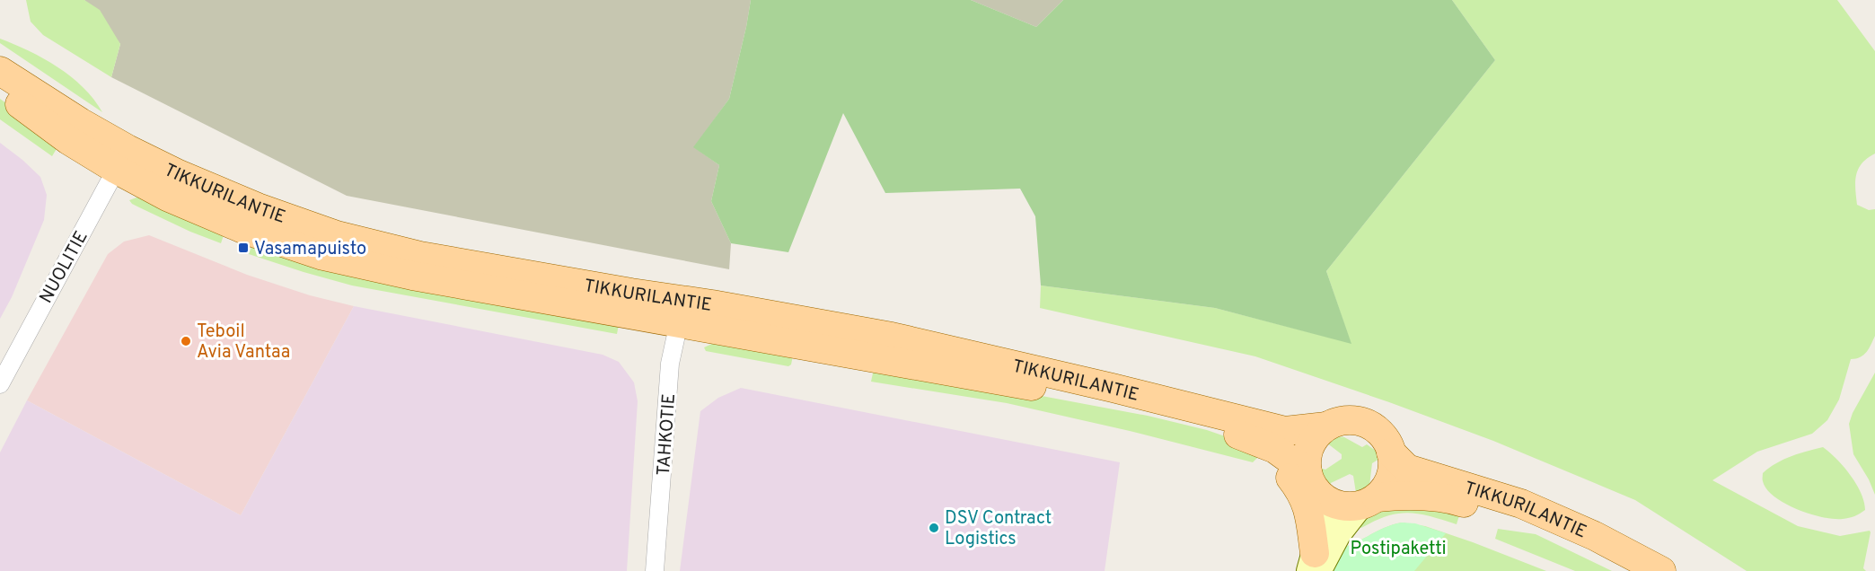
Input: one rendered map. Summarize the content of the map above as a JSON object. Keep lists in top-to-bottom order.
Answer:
{
  "streets": {
    "main road": ["TIKKURILANTIE"],
    "street": ["NUOLITIE", "TAHKOTIE"]
  },
  "crossings": [
    ["TIKKURILANTIE", "NUOLITIE"],
    ["TIKKURILANTIE", "TAHKOTIE"]
  ],
  "parks": ["Postipaketti"],
  "places": {
    "transit": ["Vasamapuisto"],
    "other": ["Teboil Avia Vantaa", "DSV Contract Logistics"]
  }
}
